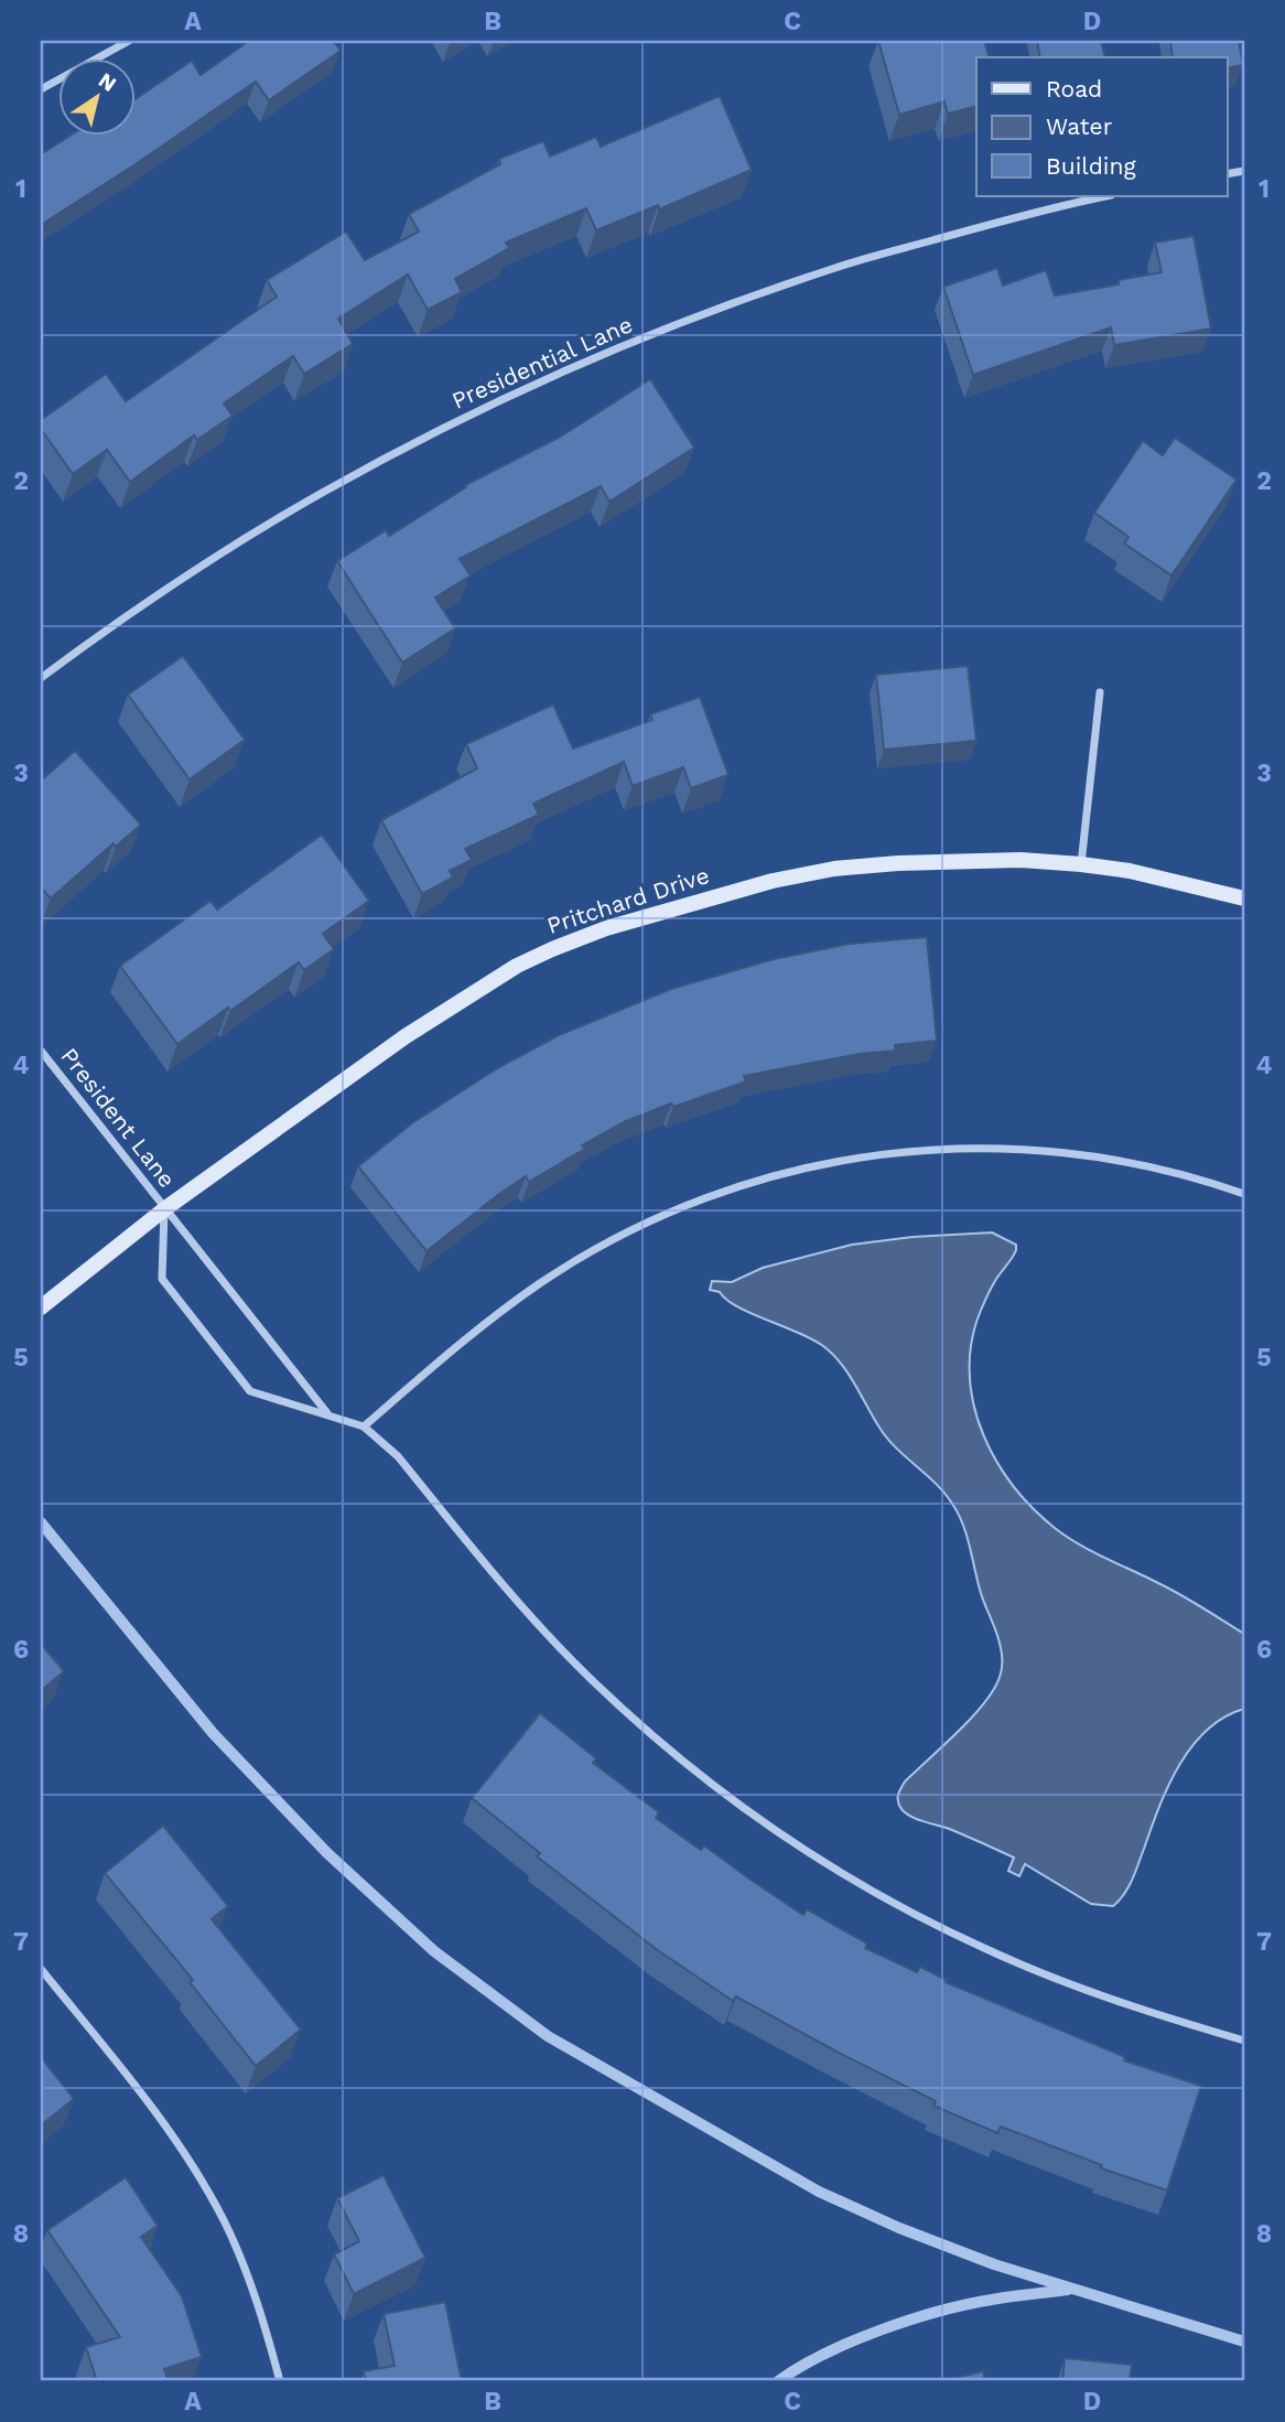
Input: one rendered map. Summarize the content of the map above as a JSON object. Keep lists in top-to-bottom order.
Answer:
{
  "streets": {
    "street": ["Presidential Lane", "Pritchard Drive", "President Lane"]
  },
  "crossings": [
    ["Pritchard Drive", "President Lane"]
  ],
  "legend": ["Road", "Water", "Building"],
  "north": "top right",
  "grid": {
    "columns": [
      "A",
      "B",
      "C",
      "D"
    ],
    "rows": [
      "1",
      "2",
      "3",
      "4",
      "5",
      "6",
      "7",
      "8"
    ]
  }
}
